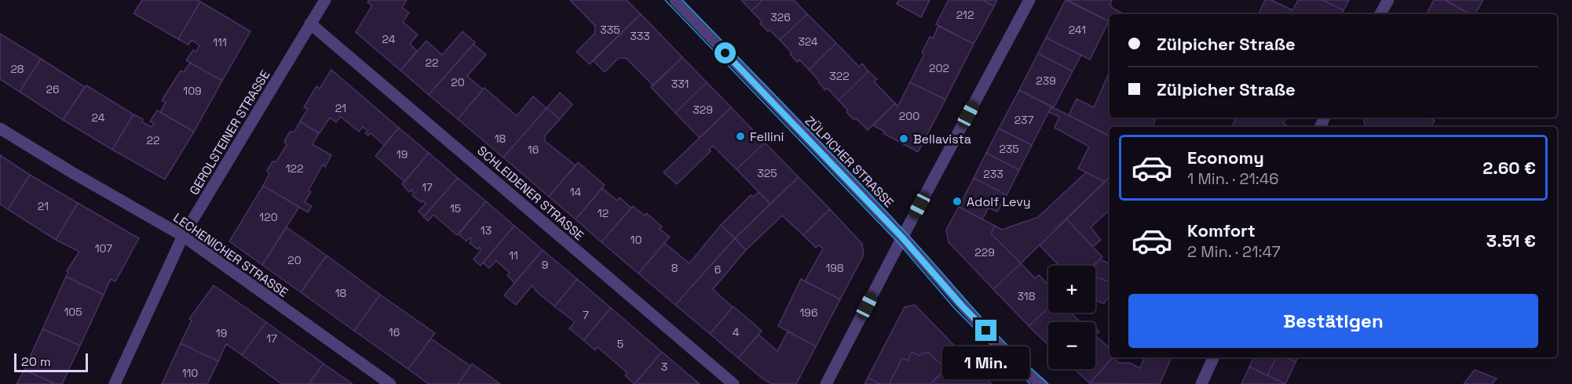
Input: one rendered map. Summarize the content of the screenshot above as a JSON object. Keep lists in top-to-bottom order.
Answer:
{
  "streets": {
    "street": [
      "GEROLSTEINER STRASSE",
      "ZÜLPICHER STRASSE",
      "SCHLEIDENER STRASSE",
      "LECHENICHER STRASSE"
    ]
  },
  "crossings": [
    ["GEROLSTEINER STRASSE", "SCHLEIDENER STRASSE"],
    ["GEROLSTEINER STRASSE", "LECHENICHER STRASSE"]
  ],
  "places": ["Fellini", "Bellavista", "Adolf Levy"],
  "house_numbers": [
    "212",
    "326",
    "335",
    "241",
    "333",
    "24",
    "324",
    "111",
    "22",
    "202",
    "28",
    "322",
    "239",
    "20",
    "331",
    "26",
    "109",
    "21",
    "329",
    "200",
    "24",
    "237",
    "18",
    "22",
    "235",
    "16",
    "19",
    "122",
    "325",
    "233",
    "17",
    "14",
    "21",
    "15",
    "12",
    "120",
    "13",
    "10",
    "107",
    "229",
    "11",
    "20",
    "9",
    "8",
    "198",
    "6",
    "18",
    "318",
    "105",
    "196",
    "7",
    "16",
    "4",
    "19",
    "17",
    "5",
    "3",
    "110"
  ],
  "scale_bar": "20 m",
  "page": {
    "banner": ["Zülpicher Straße", "Zülpicher Straße"],
    "list": [
      {
        "name": "Economy",
        "note": "1 Min. · 21:46",
        "value": "2.60 €"
      },
      {
        "name": "Komfort",
        "note": "2 Min. · 21:47",
        "value": "3.51 €"
      }
    ],
    "map_buttons": ["+", "−"],
    "buttons": "Bestätigen",
    "bubble": "1 Min.",
    "scale": "20 m"
  }
}
